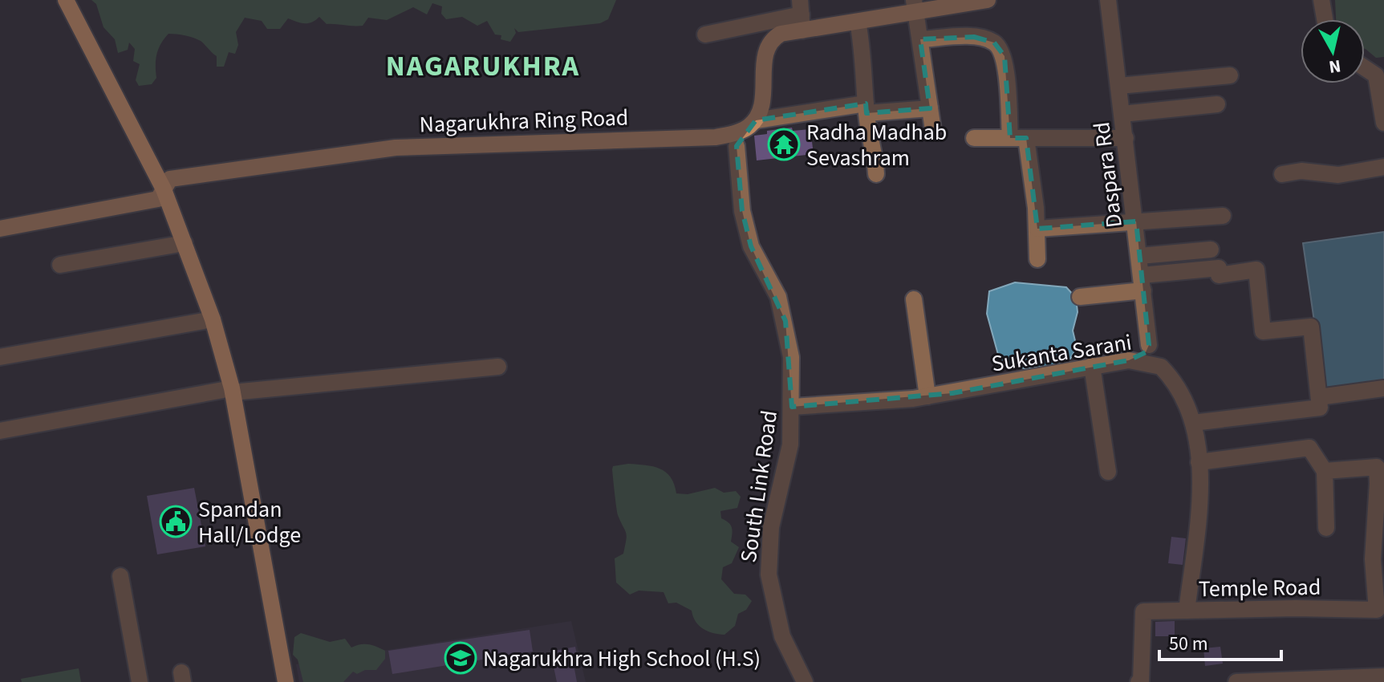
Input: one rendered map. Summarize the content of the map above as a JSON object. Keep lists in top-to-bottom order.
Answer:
{
  "streets": {
    "main road": ["Nagarukhra Ring Road"],
    "street": [
      "Daspara Rd",
      "Sukanta Sarani",
      "South Link Road",
      "Temple Road"
    ]
  },
  "crossings": [
    ["Sukanta Sarani", "South Link Road"],
    ["Sukanta Sarani", "Temple Road"]
  ],
  "districts": ["NAGARUKHRA"],
  "places": {
    "temple": ["Radha Madhab Sevashram"],
    "public building": ["Spandan Hall/Lodge"],
    "school or university": ["Nagarukhra High School (H.S)"]
  },
  "scale_bar": "50 m",
  "north": "bottom"
}
